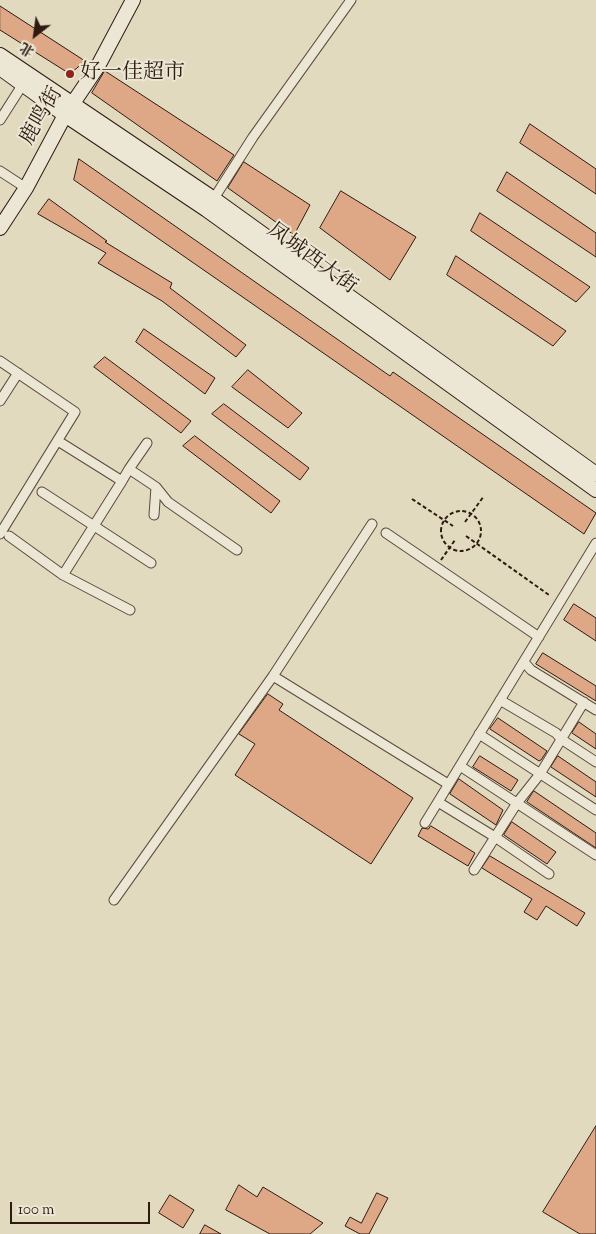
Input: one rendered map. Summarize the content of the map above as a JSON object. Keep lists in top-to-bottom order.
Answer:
{
  "streets": {
    "main road": ["鹿鸣街", "凤城西大街"]
  },
  "crossings": [
    ["鹿鸣街", "凤城西大街"]
  ],
  "places": ["好一佳超市"],
  "scale_bar": "100 m",
  "north": "bottom left"
}
